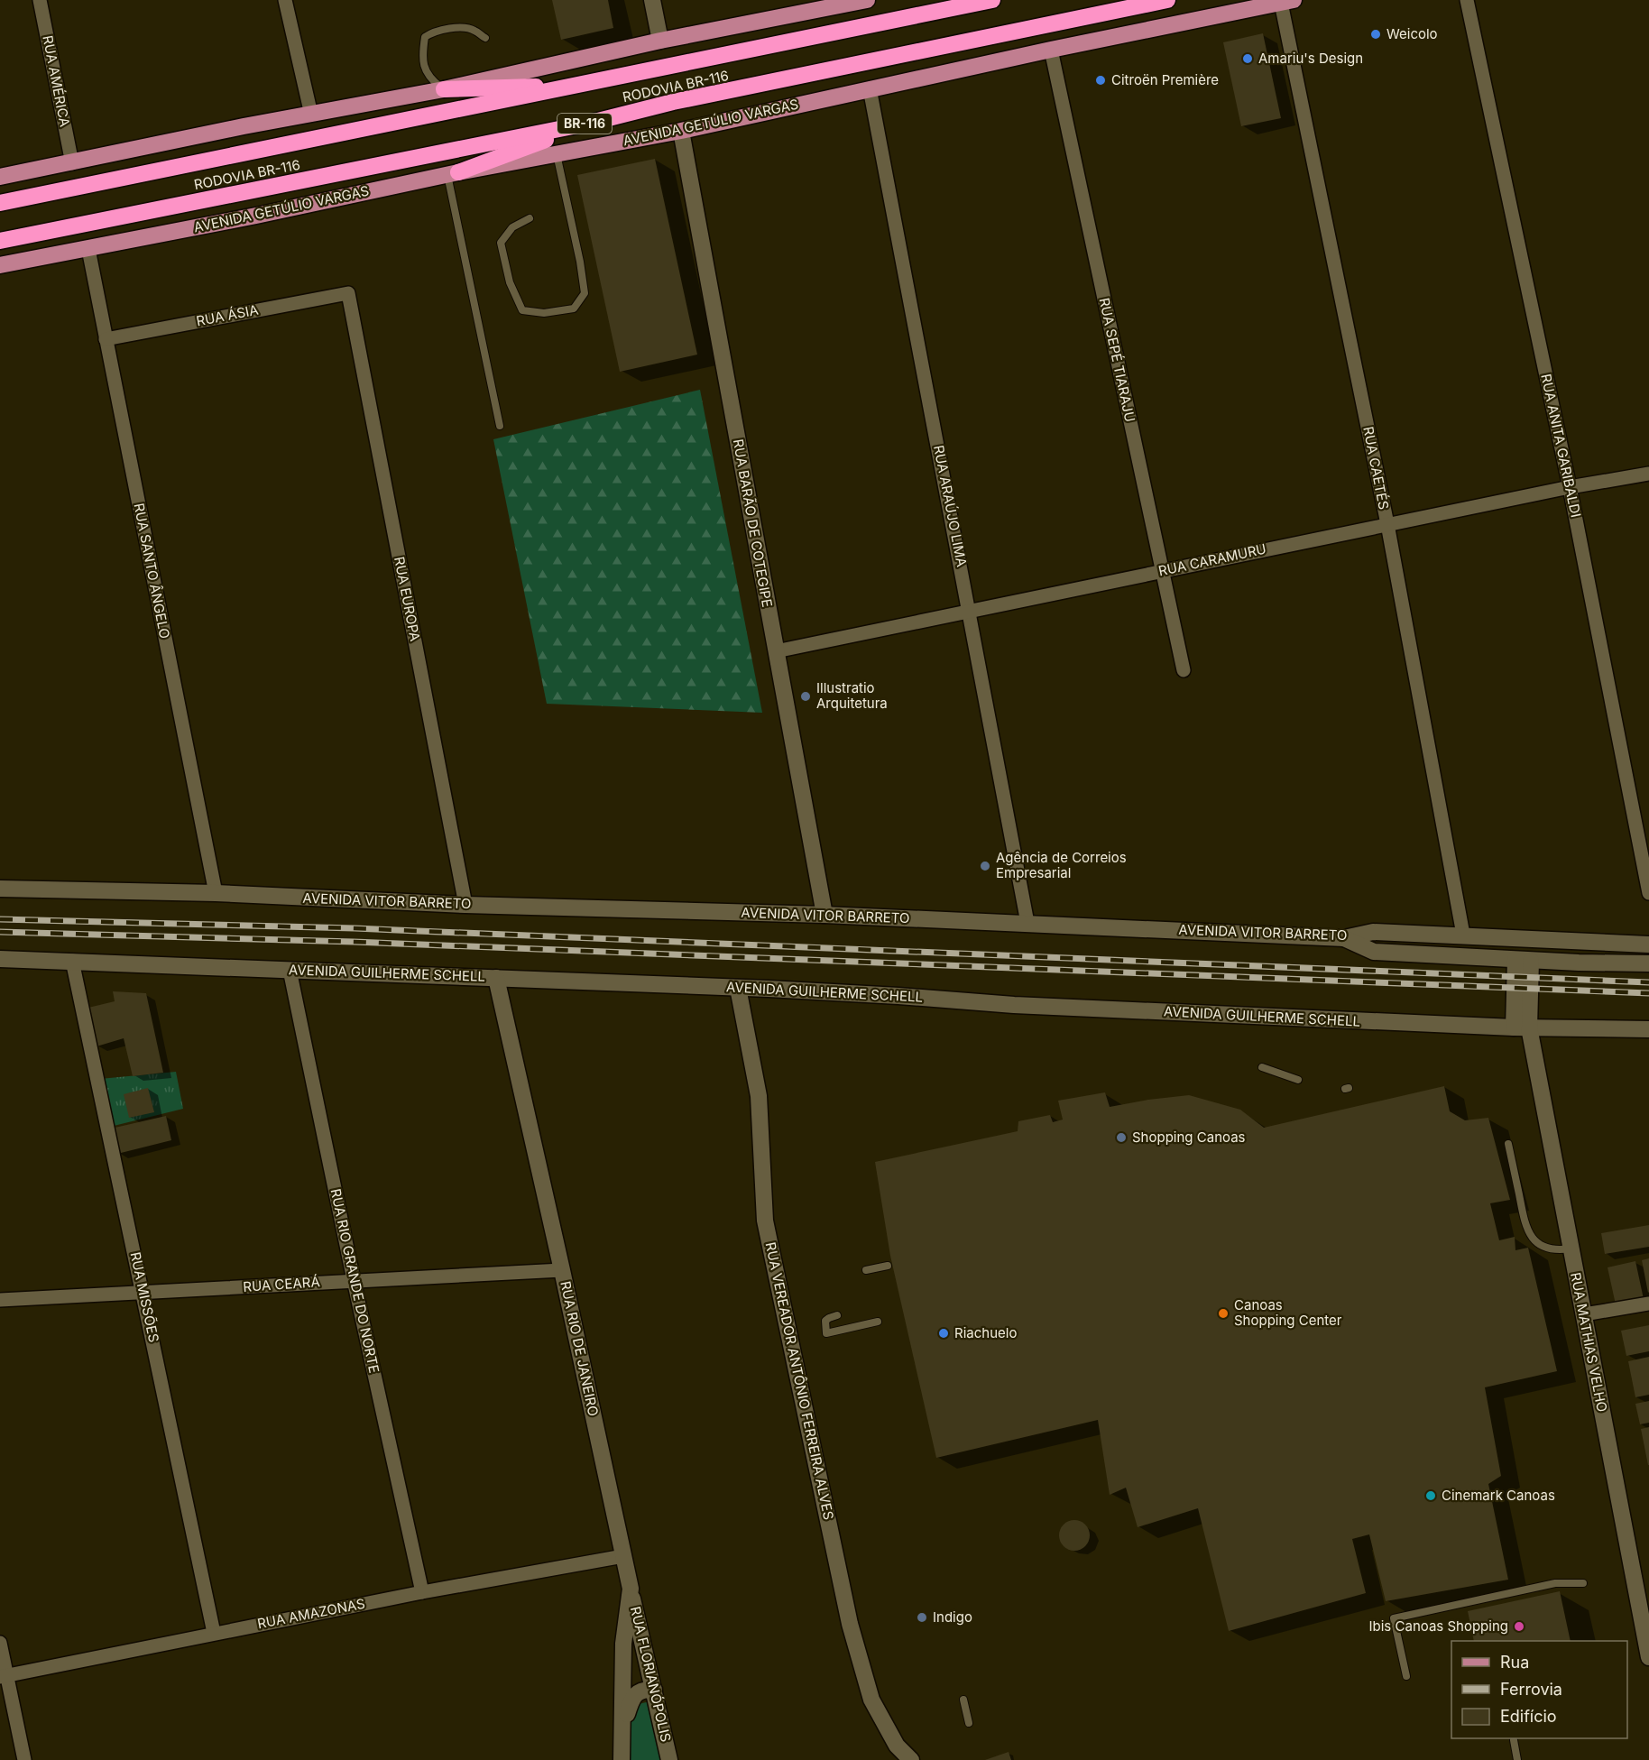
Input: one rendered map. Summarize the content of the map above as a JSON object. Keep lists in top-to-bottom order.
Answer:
{
  "streets": {
    "highway": ["RODOVIA BR-116", "BR-116"],
    "main road": [
      "AVENIDA GETÚLIO VARGAS",
      "RUA BARÃO DE COTEGIPE",
      "AVENIDA VITOR BARRETO",
      "AVENIDA GUILHERME SCHELL",
      "RUA MATHIAS VELHO",
      "RUA RIO DE JANEIRO",
      "RUA VEREADOR ANTÔNIO FERREIRA ALVES",
      "RUA FLORIANÓPOLIS"
    ],
    "street": [
      "RUA AMÉRICA",
      "RUA ÁSIA",
      "RUA SEPÉ TIARAJU",
      "RUA ANITA GARIBALDI",
      "RUA CAETÉS",
      "RUA ARAÚJO LIMA",
      "RUA CARAMURU",
      "RUA SANTO ÂNGELO",
      "RUA EUROPA",
      "RUA RIO GRANDE DO NORTE",
      "RUA CEARÁ",
      "RUA MISSÕES",
      "RUA AMAZONAS"
    ]
  },
  "crossings": [
    ["RODOVIA BR-116", "BR-116"],
    ["AVENIDA GETÚLIO VARGAS", "BR-116"],
    ["AVENIDA GETÚLIO VARGAS", "RUA SEPÉ TIARAJU"],
    ["AVENIDA GETÚLIO VARGAS", "RUA CAETÉS"],
    ["AVENIDA GETÚLIO VARGAS", "RUA ARAÚJO LIMA"],
    ["AVENIDA GETÚLIO VARGAS", "RUA BARÃO DE COTEGIPE"],
    ["AVENIDA GETÚLIO VARGAS", "RUA SANTO ÂNGELO"],
    ["RUA ÁSIA", "RUA SANTO ÂNGELO"],
    ["RUA ÁSIA", "RUA EUROPA"],
    ["RUA SEPÉ TIARAJU", "RUA CARAMURU"],
    ["RUA ANITA GARIBALDI", "RUA CARAMURU"],
    ["RUA CAETÉS", "RUA CARAMURU"],
    ["RUA CAETÉS", "AVENIDA VITOR BARRETO"],
    ["RUA ARAÚJO LIMA", "RUA CARAMURU"],
    ["RUA ARAÚJO LIMA", "AVENIDA VITOR BARRETO"],
    ["RUA BARÃO DE COTEGIPE", "RUA CARAMURU"],
    ["RUA BARÃO DE COTEGIPE", "AVENIDA VITOR BARRETO"],
    ["RUA SANTO ÂNGELO", "AVENIDA VITOR BARRETO"],
    ["RUA EUROPA", "AVENIDA VITOR BARRETO"],
    ["AVENIDA GUILHERME SCHELL", "RUA RIO GRANDE DO NORTE"],
    ["AVENIDA GUILHERME SCHELL", "RUA MISSÕES"],
    ["AVENIDA GUILHERME SCHELL", "RUA MATHIAS VELHO"],
    ["AVENIDA GUILHERME SCHELL", "RUA RIO DE JANEIRO"],
    ["AVENIDA GUILHERME SCHELL", "RUA VEREADOR ANTÔNIO FERREIRA ALVES"],
    ["RUA RIO GRANDE DO NORTE", "RUA CEARÁ"],
    ["RUA RIO GRANDE DO NORTE", "RUA AMAZONAS"],
    ["RUA CEARÁ", "RUA MISSÕES"],
    ["RUA CEARÁ", "RUA RIO DE JANEIRO"],
    ["RUA MISSÕES", "RUA AMAZONAS"],
    ["RUA RIO DE JANEIRO", "RUA AMAZONAS"],
    ["RUA RIO DE JANEIRO", "RUA FLORIANÓPOLIS"]
  ],
  "places": [
    "Weicolo",
    "Amariu's Design",
    "Citroën Première",
    "Illustratio Arquitetura",
    "Agência de Correios Empresarial",
    "Shopping Canoas",
    "Canoas Shopping Center",
    "Riachuelo",
    "Cinemark Canoas",
    "Indigo",
    "Ibis Canoas Shopping"
  ],
  "legend": ["Rua", "Ferrovia", "Edifício"]
}
